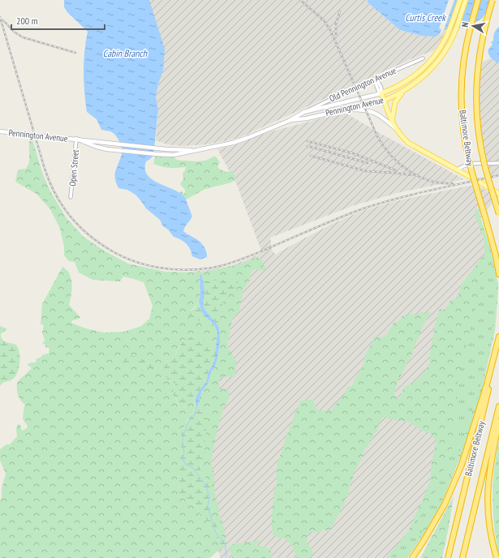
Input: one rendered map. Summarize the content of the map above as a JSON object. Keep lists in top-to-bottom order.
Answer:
{
  "streets": {
    "highway": ["Baltimore Beltway"],
    "main road": ["Pennington Avenue"],
    "street": ["Old Pennington Avenue", "Open Street"]
  },
  "crossings": [
    ["Old Pennington Avenue", "Pennington Avenue"],
    ["Pennington Avenue", "Open Street"]
  ],
  "water": ["Curtis Creek", "Cabin Branch"],
  "scale_bar": "200 m",
  "north": "left"
}
